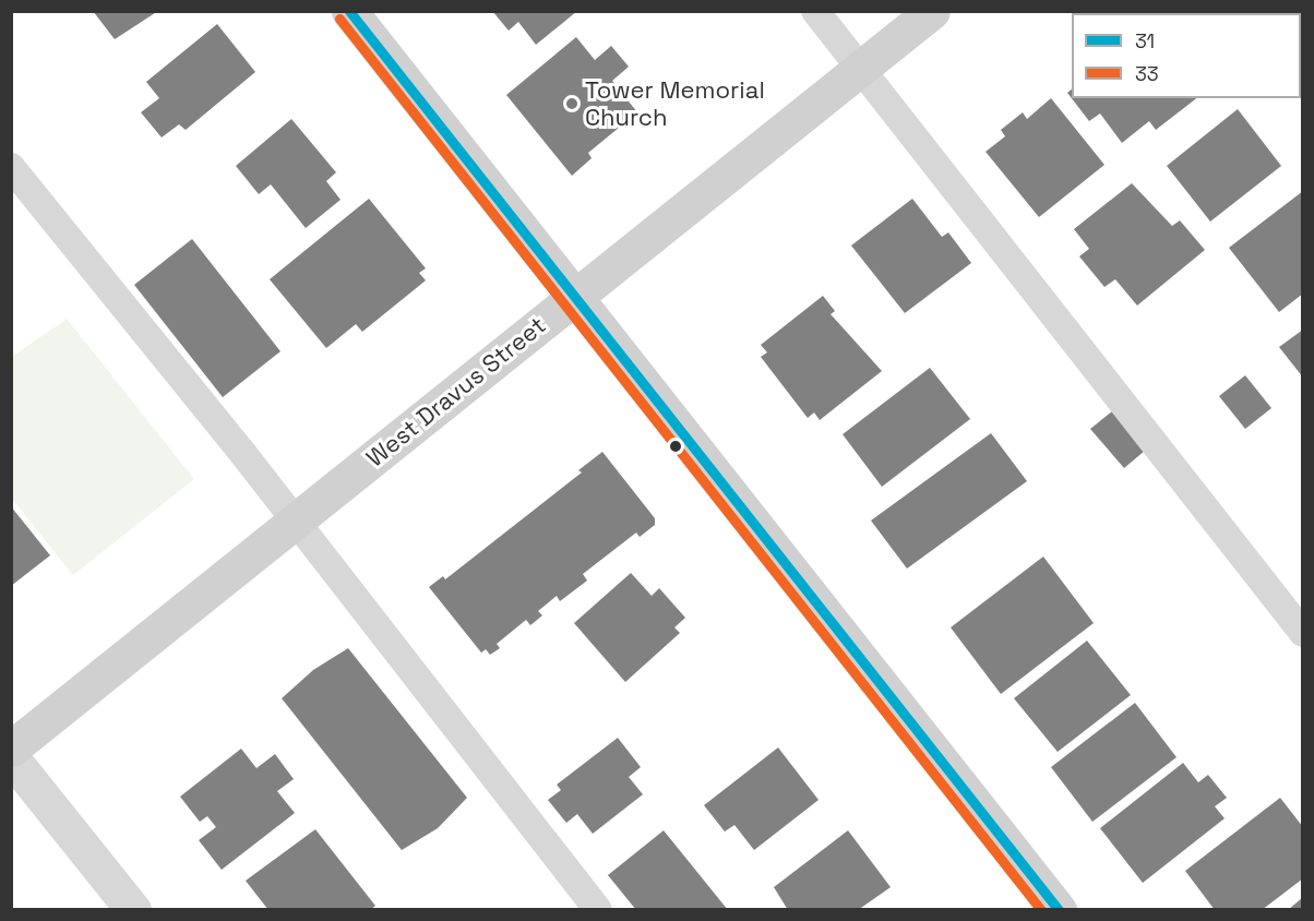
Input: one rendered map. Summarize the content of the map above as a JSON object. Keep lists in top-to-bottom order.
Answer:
{
  "streets": {
    "street": ["West Dravus Street"]
  },
  "places": ["Tower Memorial Church"],
  "lines": ["transit line 31", "transit line 33"],
  "legend": ["31", "33"]
}
